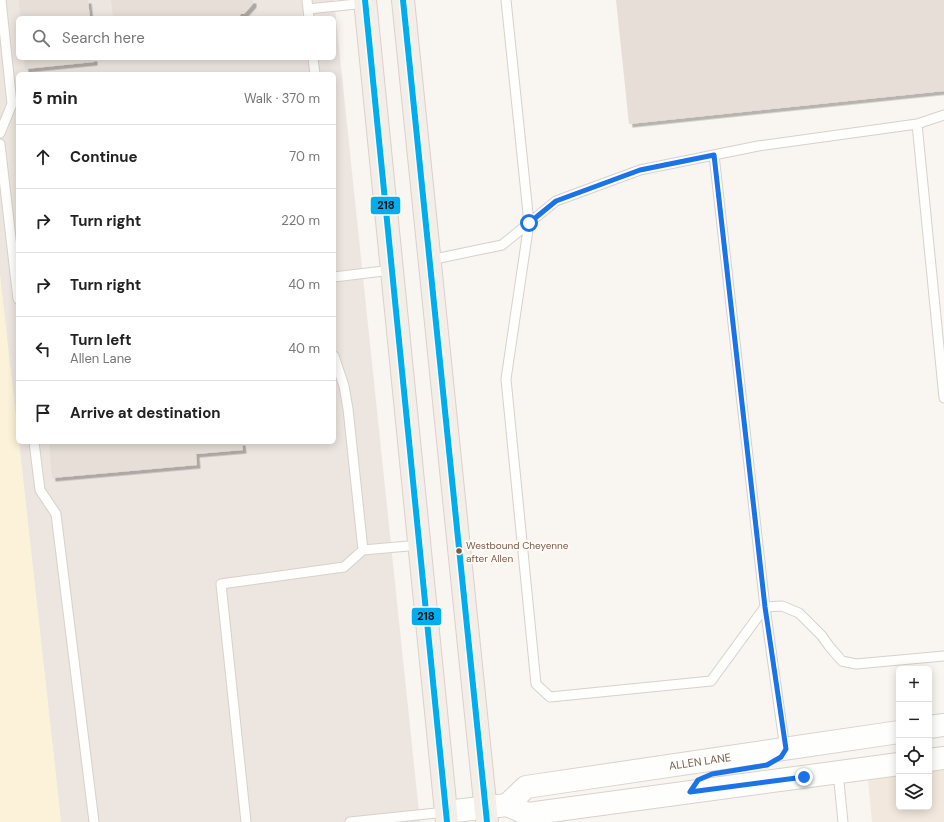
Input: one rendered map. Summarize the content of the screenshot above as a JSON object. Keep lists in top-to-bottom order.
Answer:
{
  "streets": {
    "main road": ["ALLEN LANE"]
  },
  "places": ["Westbound Cheyenne after Allen"],
  "lines": ["transit line 218"],
  "page": {
    "search": "Search here",
    "heading": ["5 min", "Walk · 370 m"],
    "list": [
      ["Continue", "70 m"],
      ["Turn right", "220 m"],
      ["Turn right", "40 m"],
      ["Turn left", "Allen Lane", "40 m"],
      "Arrive at destination"
    ],
    "map_buttons": ["+", "−"]
  }
}
